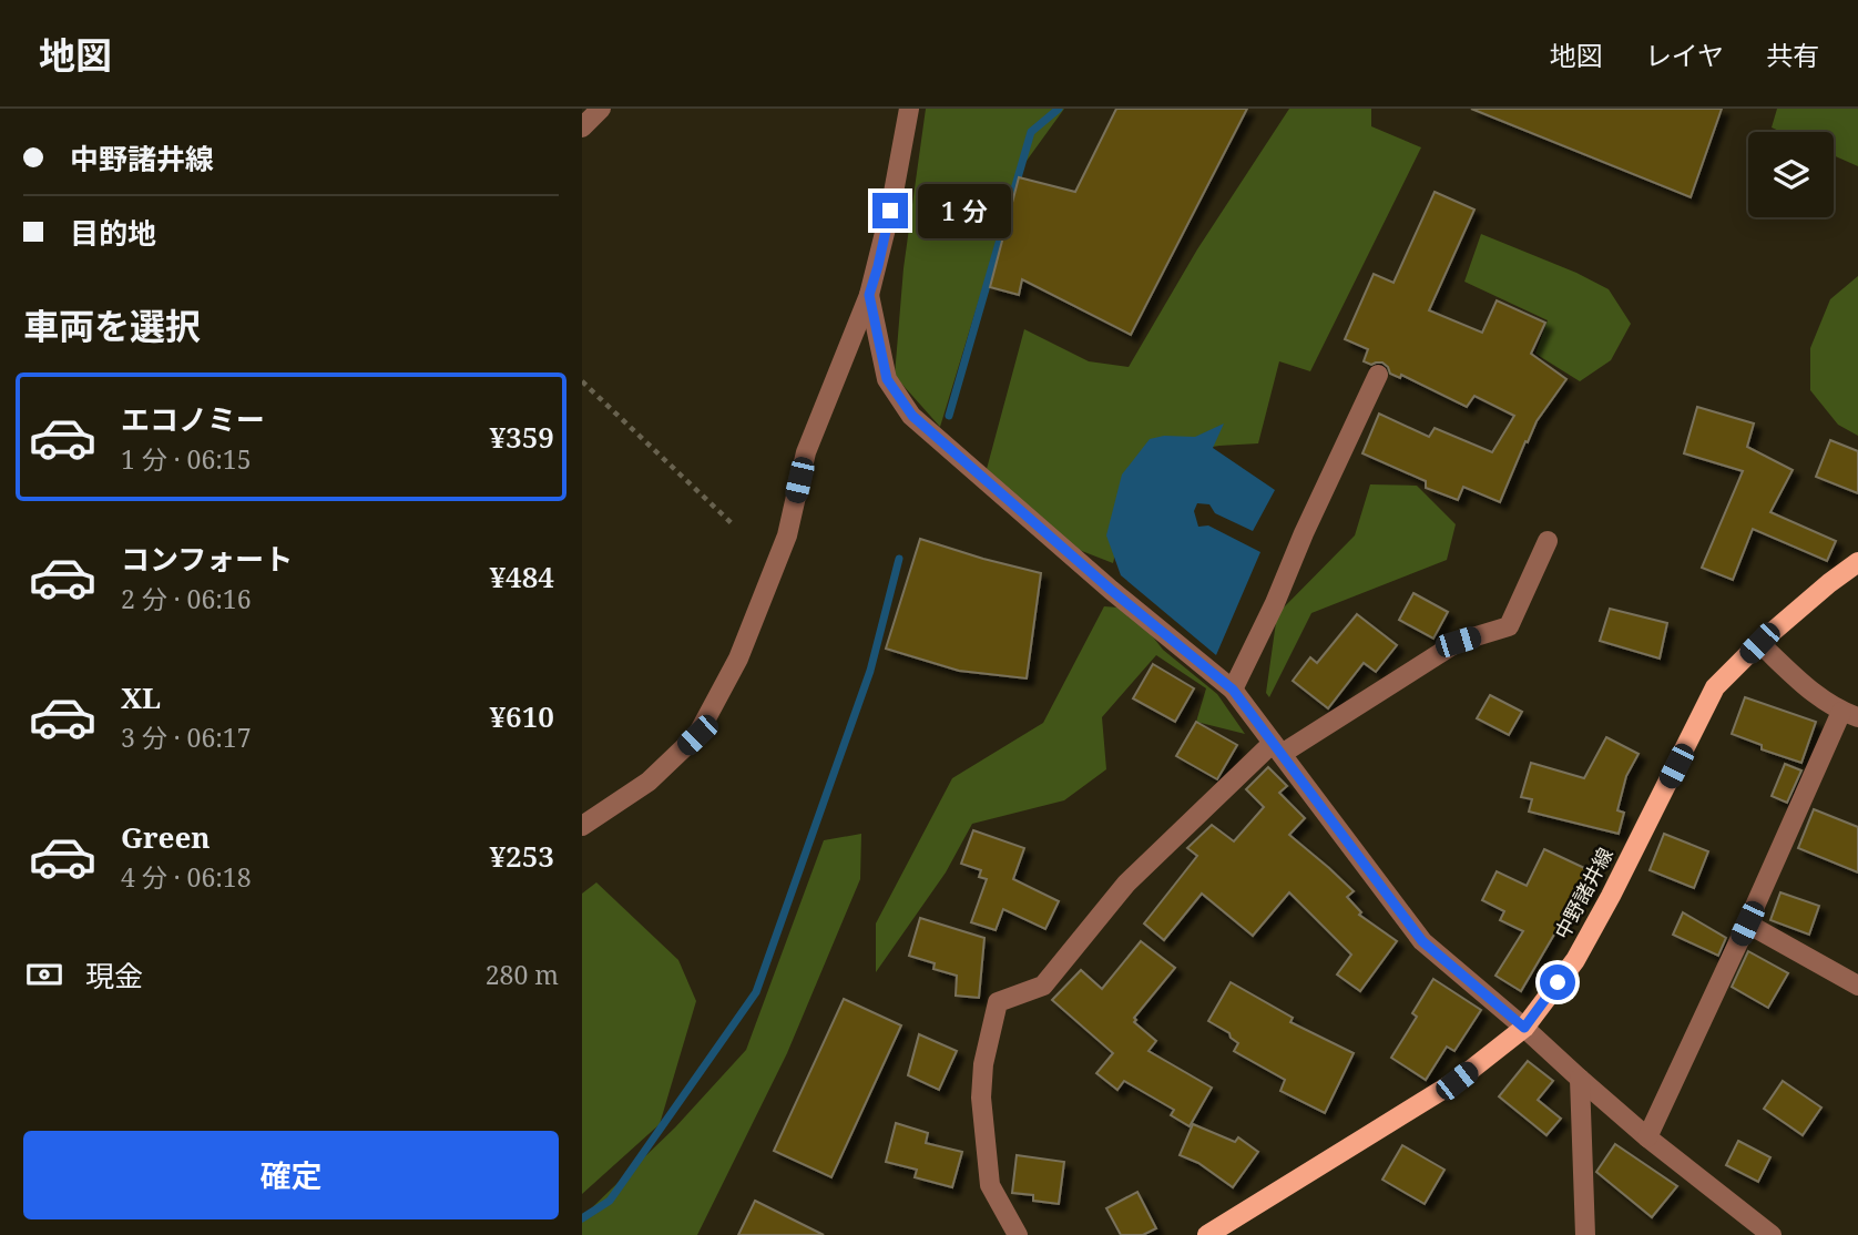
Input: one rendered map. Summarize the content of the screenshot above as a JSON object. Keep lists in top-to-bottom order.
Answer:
{
  "streets": {
    "main road": ["中野諸井線"]
  },
  "page": {
    "header": "地図",
    "nav": ["地図", "レイヤ", "共有"],
    "banner": ["中野諸井線", "目的地"],
    "bubble": "1 分",
    "heading": "車両を選択",
    "list": [
      {
        "name": "エコノミー",
        "note": "1 分 · 06:15",
        "value": "¥359"
      },
      {
        "name": "コンフォート",
        "note": "2 分 · 06:16",
        "value": "¥484"
      },
      {
        "name": "XL",
        "note": "3 分 · 06:17",
        "value": "¥610"
      },
      {
        "name": "Green",
        "note": "4 分 · 06:18",
        "value": "¥253"
      }
    ],
    "pay": ["現金", "280 m"],
    "buttons": "確定"
  }
}
